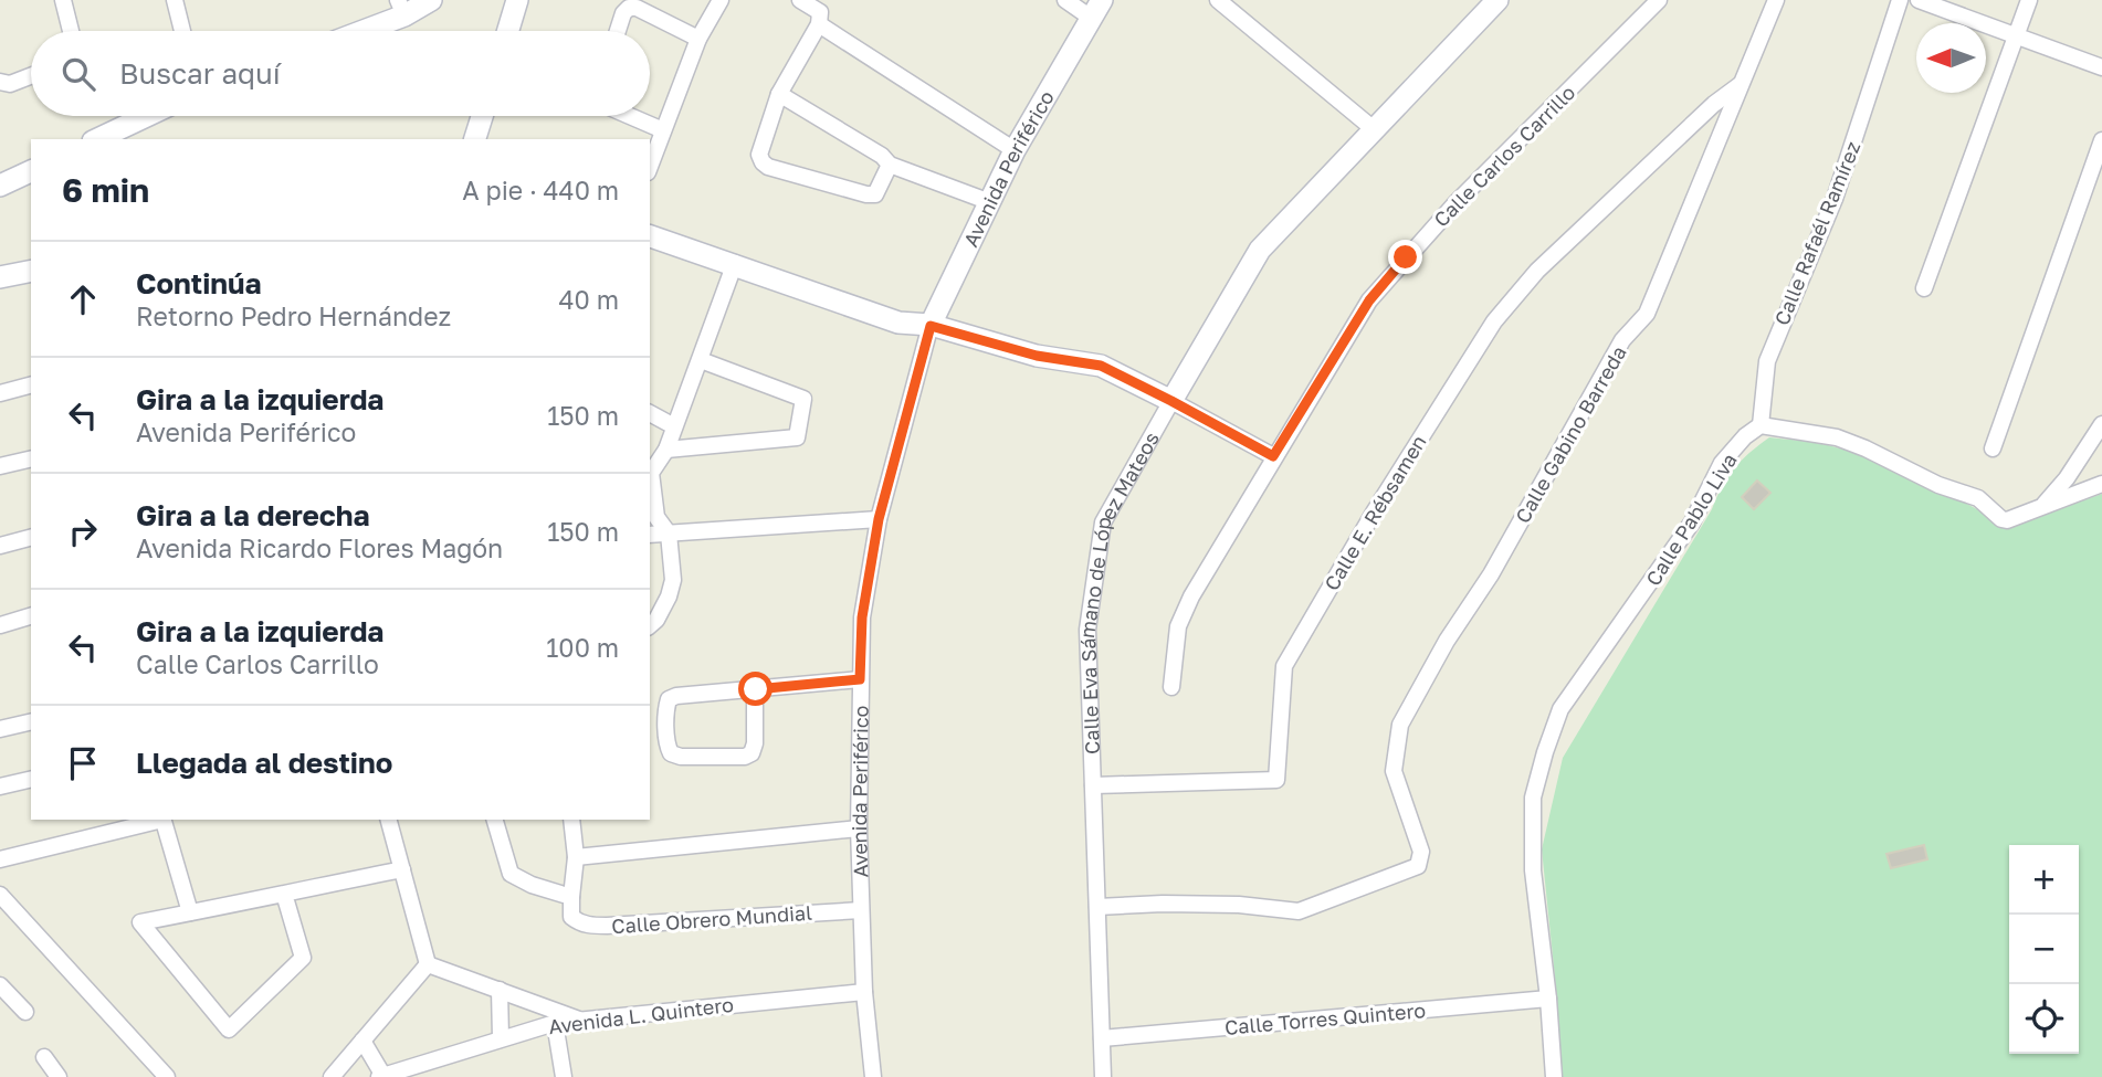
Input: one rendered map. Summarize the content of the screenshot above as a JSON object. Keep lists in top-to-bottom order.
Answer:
{
  "streets": {
    "street": [
      "Calle Carlos Carrillo",
      "Avenida Periférico",
      "Calle Rafaél Ramírez",
      "Calle Gabino Barreda",
      "Calle E. Rébsamen",
      "Calle Pablo Liva",
      "Calle Eva Sámano de López Mateos",
      "Calle Obrero Mundial",
      "Avenida L. Quintero",
      "Calle Torres Quintero"
    ]
  },
  "crossings": [
    ["Avenida Periférico", "Calle Obrero Mundial"],
    ["Avenida Periférico", "Avenida L. Quintero"],
    ["Calle Rafaél Ramírez", "Calle Pablo Liva"],
    ["Calle Gabino Barreda", "Calle E. Rébsamen"],
    ["Calle Gabino Barreda", "Calle Eva Sámano de López Mateos"],
    ["Calle E. Rébsamen", "Calle Eva Sámano de López Mateos"],
    ["Calle Pablo Liva", "Calle Torres Quintero"],
    ["Calle Eva Sámano de López Mateos", "Calle Torres Quintero"]
  ],
  "north": "left",
  "page": {
    "search": "Buscar aquí",
    "heading": ["6 min", "A pie · 440 m"],
    "list": [
      ["Continúa", "Retorno Pedro Hernández", "40 m"],
      ["Gira a la izquierda", "Avenida Periférico", "150 m"],
      ["Gira a la derecha", "Avenida Ricardo Flores Magón", "150 m"],
      ["Gira a la izquierda", "Calle Carlos Carrillo", "100 m"],
      "Llegada al destino"
    ],
    "map_buttons": ["+", "−"]
  }
}
